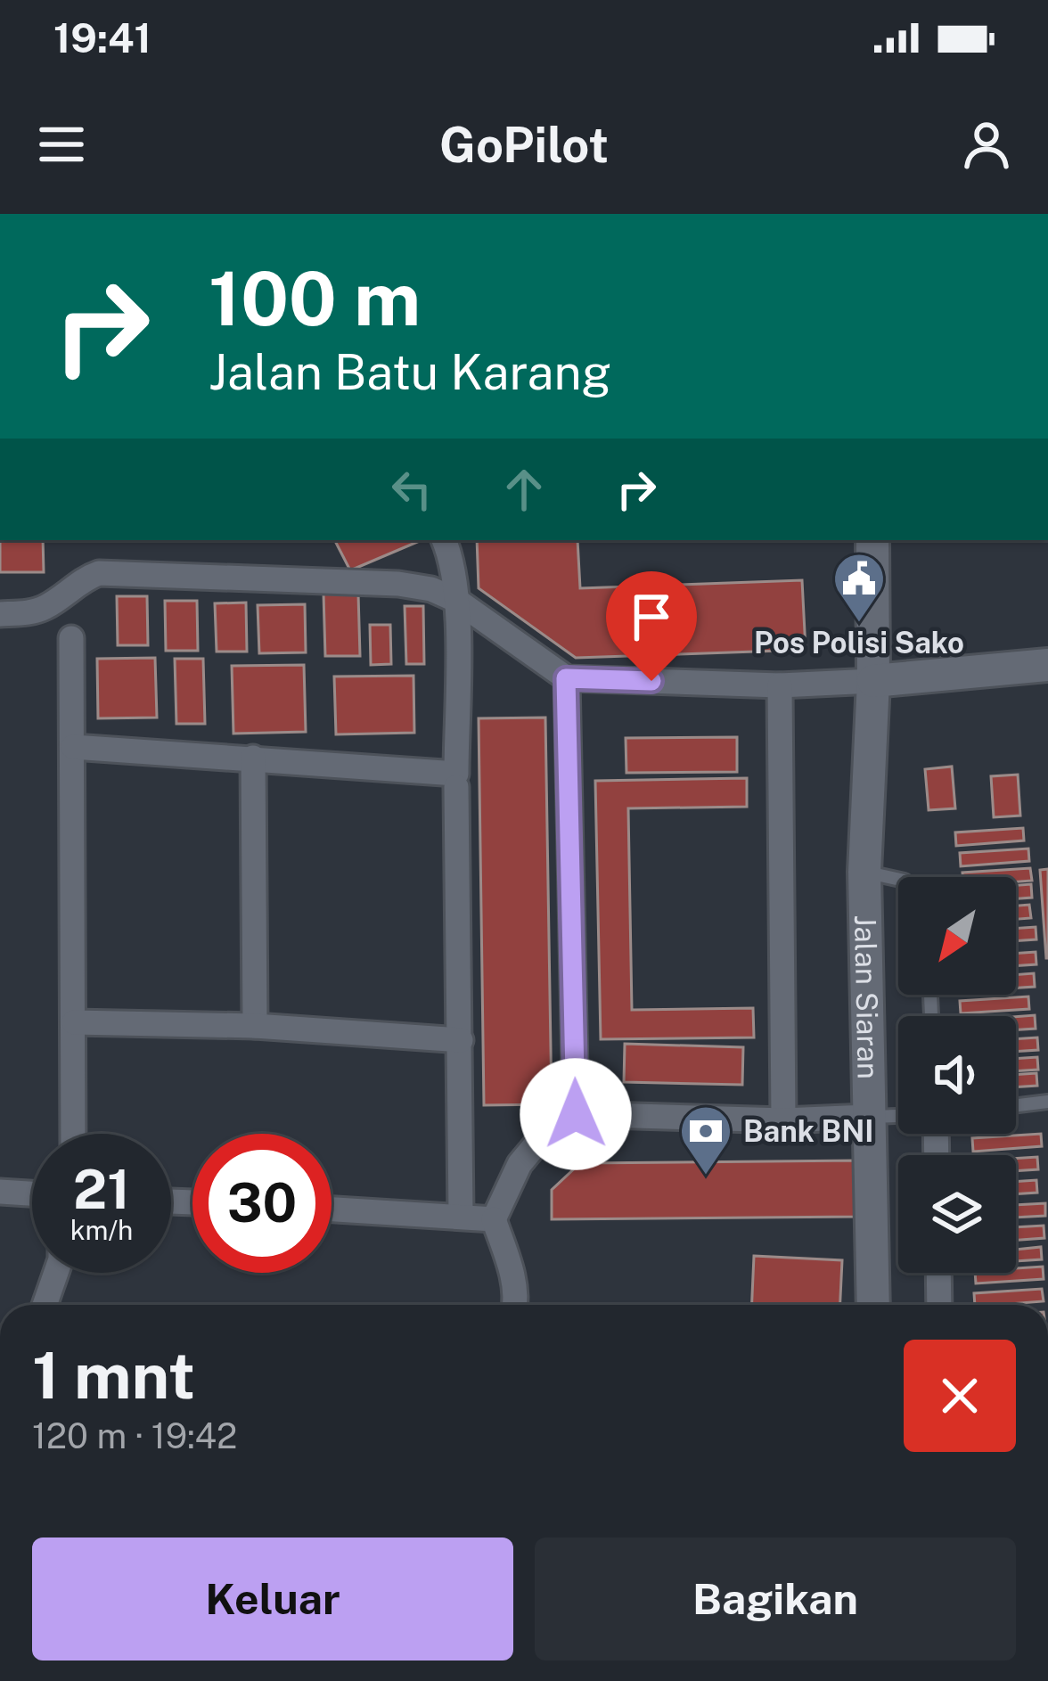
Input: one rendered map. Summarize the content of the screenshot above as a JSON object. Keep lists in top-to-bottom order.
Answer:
{
  "streets": {
    "street": ["Jalan Siaran"]
  },
  "places": {
    "public building": ["Pos Polisi Sako"],
    "bank": ["Bank BNI"]
  },
  "north": "bottom left",
  "page": {
    "status": "19:41",
    "header": "GoPilot",
    "turn": ["100 m", "Jalan Batu Karang"],
    "speed": "21 km/h",
    "limit": "30",
    "heading": ["1 mnt", "120 m · 19:42"],
    "buttons": ["Keluar", "Bagikan"]
  }
}
